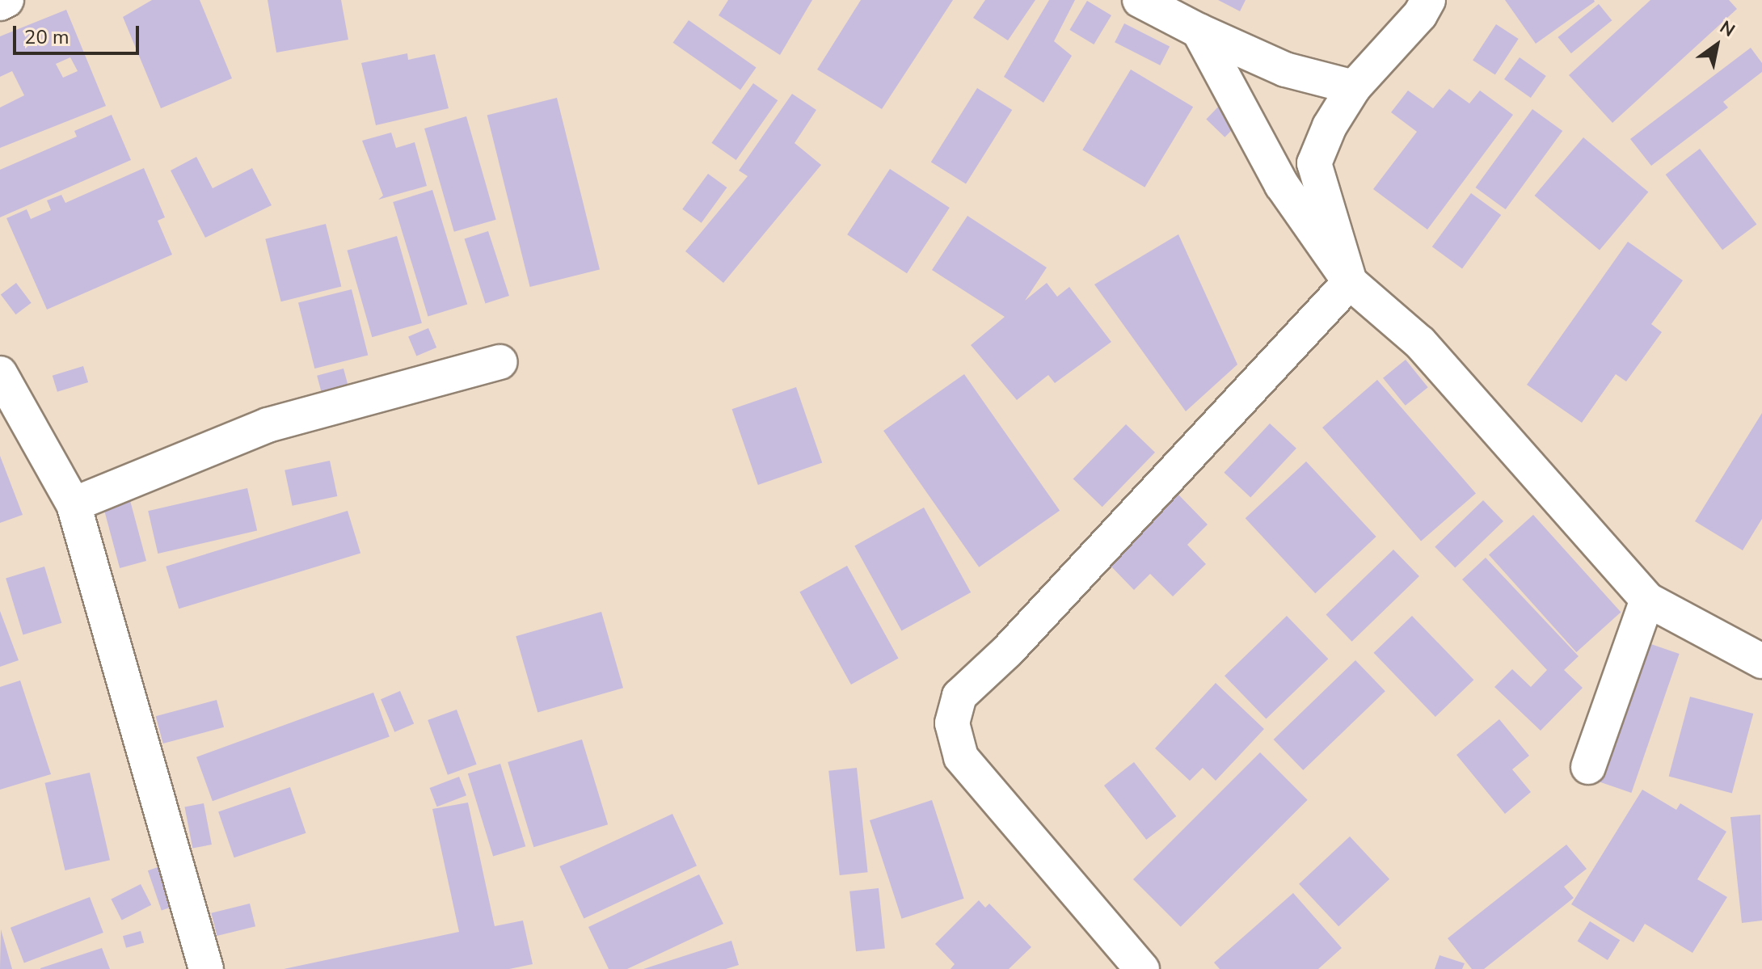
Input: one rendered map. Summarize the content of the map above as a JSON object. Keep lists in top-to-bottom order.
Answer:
{
  "scale_bar": "20 m",
  "north": "top right"
}
